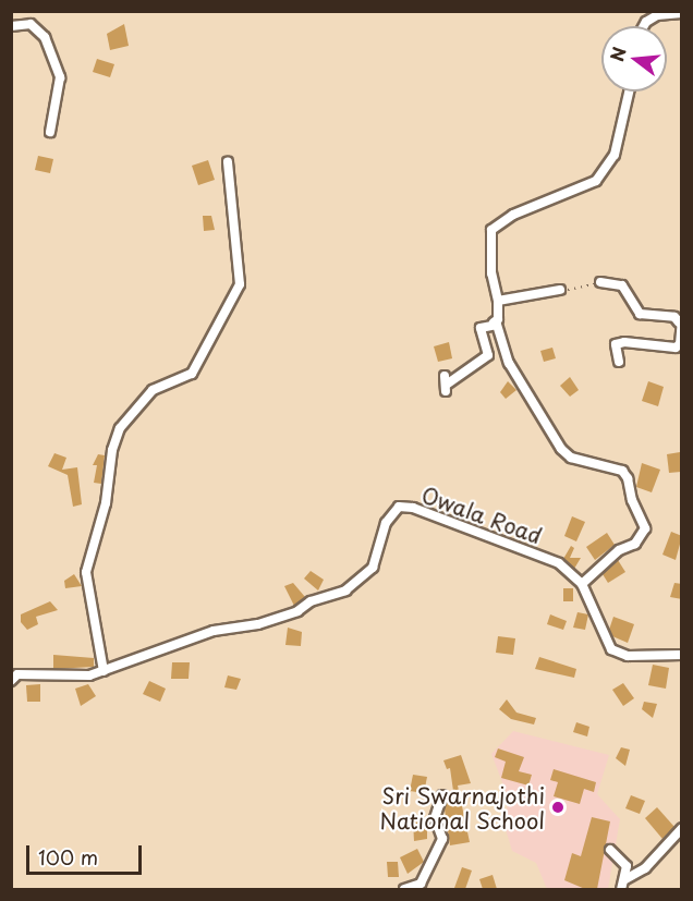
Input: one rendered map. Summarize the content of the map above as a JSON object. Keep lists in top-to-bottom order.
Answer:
{
  "streets": {
    "street": ["Owala Road"]
  },
  "places": ["Sri Swarnajothi National School"],
  "scale_bar": "100 m",
  "north": "left"
}
